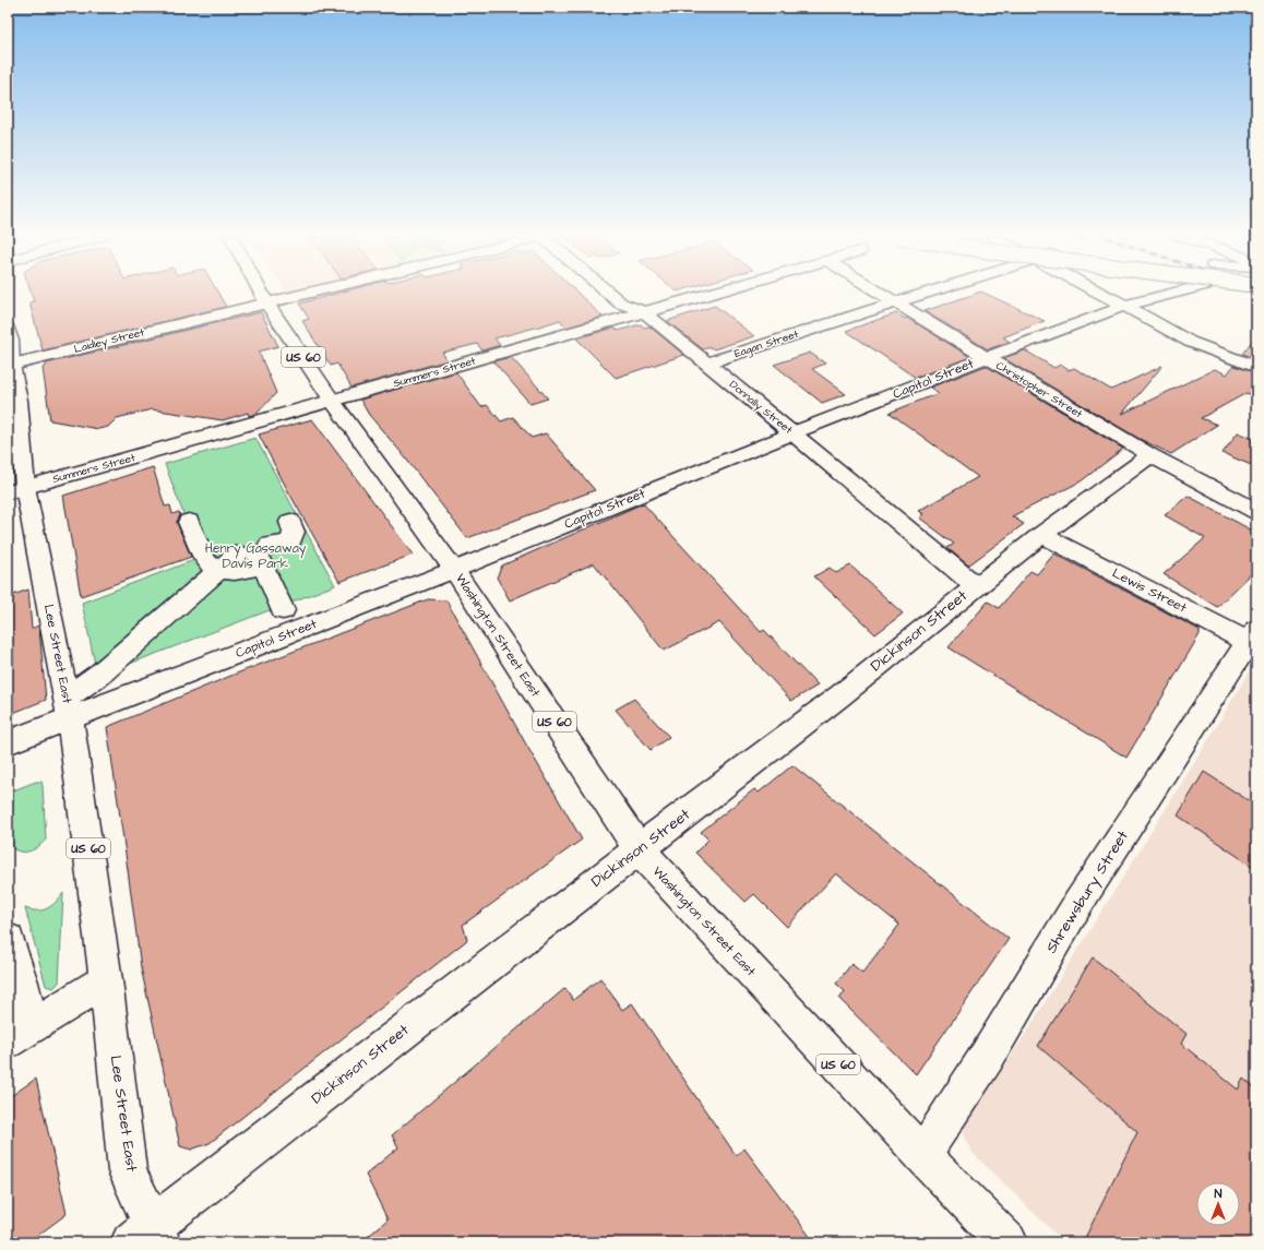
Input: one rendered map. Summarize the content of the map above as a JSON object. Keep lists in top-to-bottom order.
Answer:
{
  "streets": {
    "main road": [
      "Laidley Street",
      "Eagan Street",
      "US 60",
      "Summers Street",
      "Capitol Street",
      "Christopher Street",
      "Donnally Street",
      "Lewis Street",
      "Dickinson Street",
      "Washington Street East",
      "Lee Street East",
      "Shrewsbury Street"
    ]
  },
  "crossings": [
    ["Laidley Street", "Washington Street East"],
    ["Laidley Street", "Lee Street East"],
    ["Eagan Street", "Christopher Street"],
    ["Eagan Street", "Donnally Street"],
    ["Summers Street", "Donnally Street"],
    ["Summers Street", "Washington Street East"],
    ["Summers Street", "Lee Street East"],
    ["Capitol Street", "Christopher Street"],
    ["Capitol Street", "Donnally Street"],
    ["Capitol Street", "Washington Street East"],
    ["Capitol Street", "Lee Street East"],
    ["Christopher Street", "Dickinson Street"],
    ["Donnally Street", "Dickinson Street"],
    ["Lewis Street", "Dickinson Street"],
    ["Lewis Street", "Shrewsbury Street"],
    ["Dickinson Street", "Washington Street East"],
    ["Dickinson Street", "Lee Street East"],
    ["Washington Street East", "Shrewsbury Street"]
  ],
  "parks": ["Henry Gassaway Davis Park"],
  "north": "top"
}
